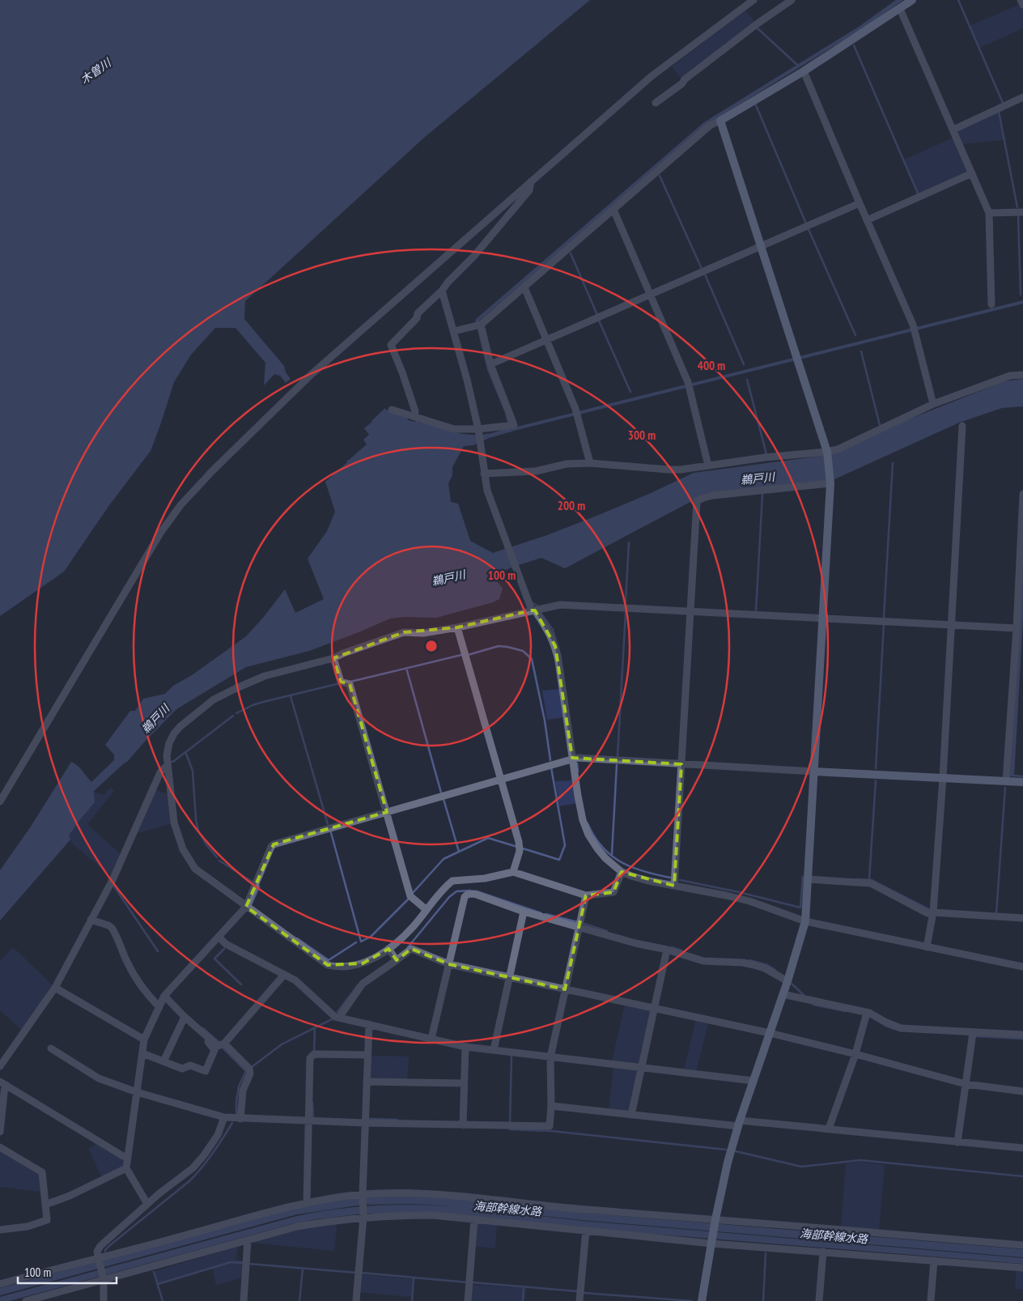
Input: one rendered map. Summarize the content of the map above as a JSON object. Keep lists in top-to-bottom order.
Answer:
{
  "water": ["木曽川", "鵜戸川", "海部幹線水路"],
  "scale_bar": "100 m",
  "rings": [
    "400 m",
    "300 m",
    "200 m",
    "100 m"
  ]
}
